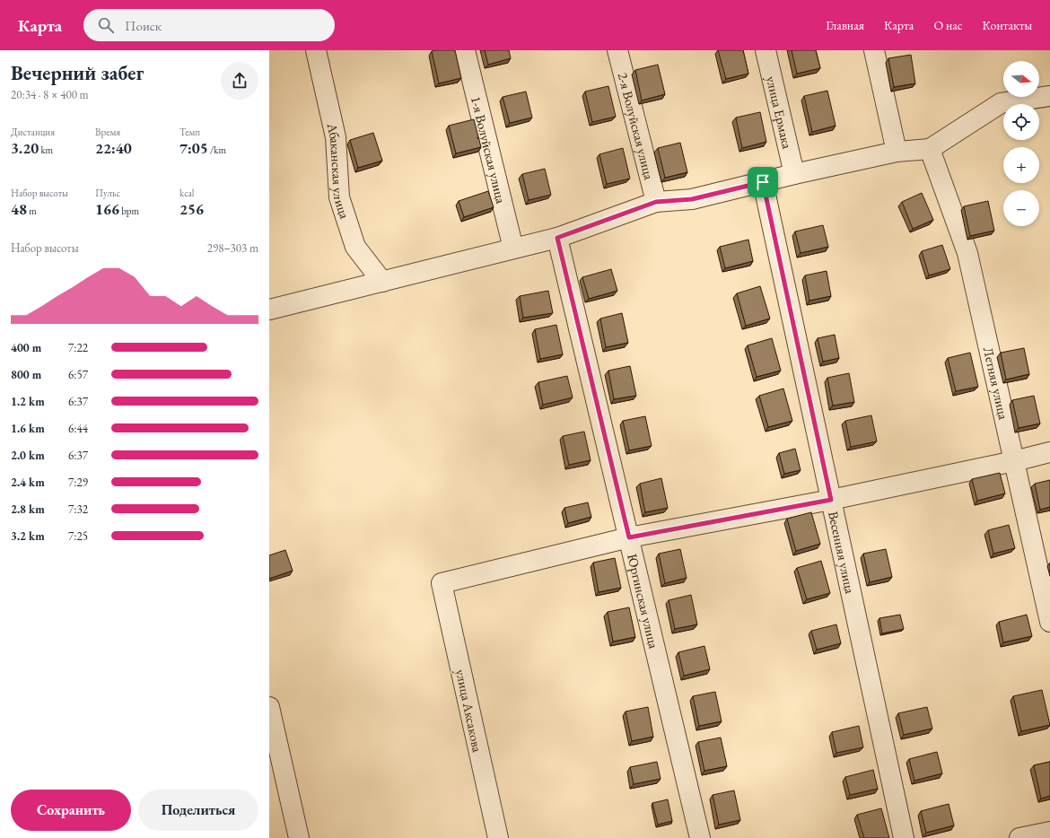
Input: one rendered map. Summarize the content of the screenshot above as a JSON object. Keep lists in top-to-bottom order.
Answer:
{
  "streets": {
    "street": [
      "улица Ермака",
      "2-я Волуйская улица",
      "1-я Волуйская улица",
      "Абаканская улица",
      "Летняя улица",
      "Весенняя улица",
      "Юргинская улица",
      "улица Аксакова"
    ]
  },
  "crossings": [
    ["Юргинская улица", "улица Аксакова"]
  ],
  "north": "right",
  "page": {
    "header": "Карта",
    "search": "Поиск",
    "nav": [
      "Главная",
      "Карта",
      "О нас",
      "Контакты"
    ],
    "heading": ["Вечерний забег", "20:34 · 8 × 400 m"],
    "map_buttons": ["+", "−"],
    "stats": [
      ["Дистанция", "3.20 km"],
      ["Время", "22:40"],
      ["Темп", "7:05 /km"],
      ["Набор высоты", "48 m"],
      ["Пульс", "166 bpm"],
      ["kcal", "256"]
    ],
    "chart": ["Набор высоты", "298–303 m"],
    "list": [
      {
        "name": "400 m",
        "note": "7:22"
      },
      {
        "name": "800 m",
        "note": "6:57"
      },
      {
        "name": "1.2 km",
        "note": "6:37"
      },
      {
        "name": "1.6 km",
        "note": "6:44"
      },
      {
        "name": "2.0 km",
        "note": "6:37"
      },
      {
        "name": "2.4 km",
        "note": "7:29"
      },
      {
        "name": "2.8 km",
        "note": "7:32"
      },
      {
        "name": "3.2 km",
        "note": "7:25"
      }
    ],
    "buttons": ["Сохранить", "Поделиться"]
  }
}
